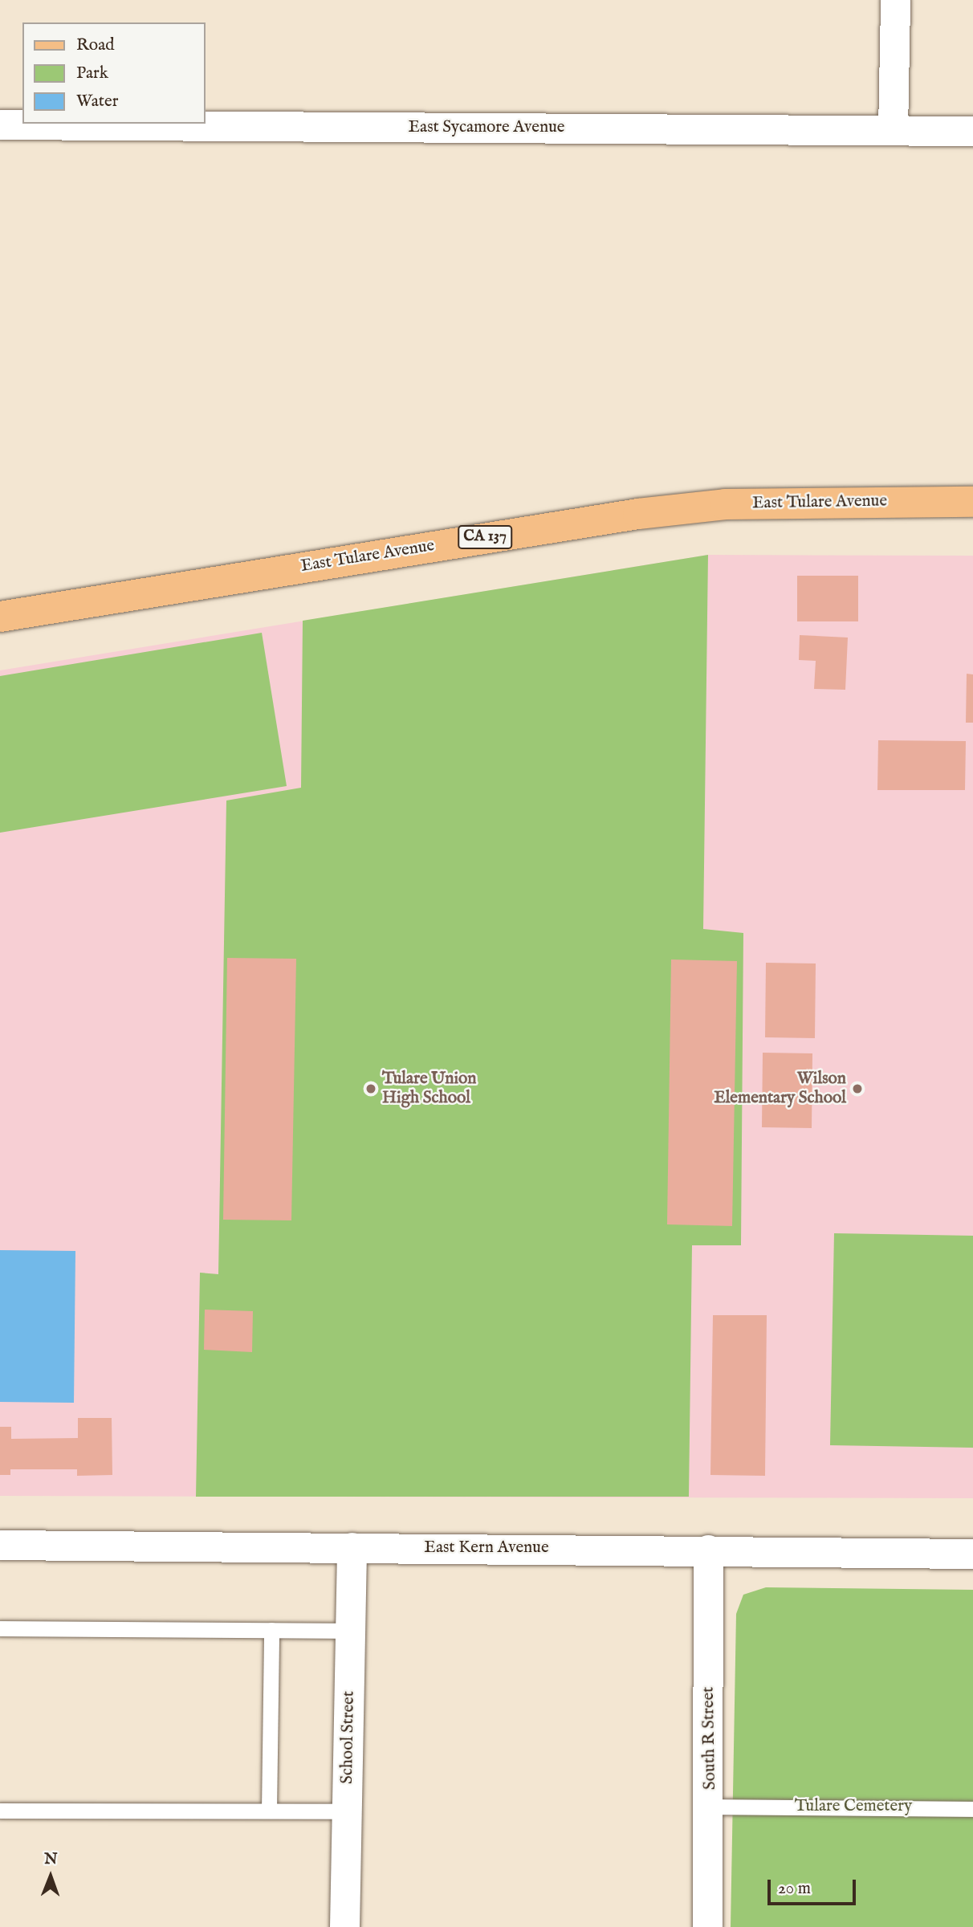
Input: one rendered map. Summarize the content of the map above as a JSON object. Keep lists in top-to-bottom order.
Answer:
{
  "streets": {
    "main road": ["East Tulare Avenue", "CA 137"],
    "street": [
      "East Sycamore Avenue",
      "East Kern Avenue",
      "School Street",
      "South R Street"
    ]
  },
  "crossings": [
    ["East Kern Avenue", "School Street"],
    ["East Kern Avenue", "South R Street"]
  ],
  "parks": ["Tulare Cemetery"],
  "places": ["Tulare Union High School", "Wilson Elementary School"],
  "legend": ["Road", "Park", "Water"],
  "scale_bar": "20 m",
  "north": "top"
}
